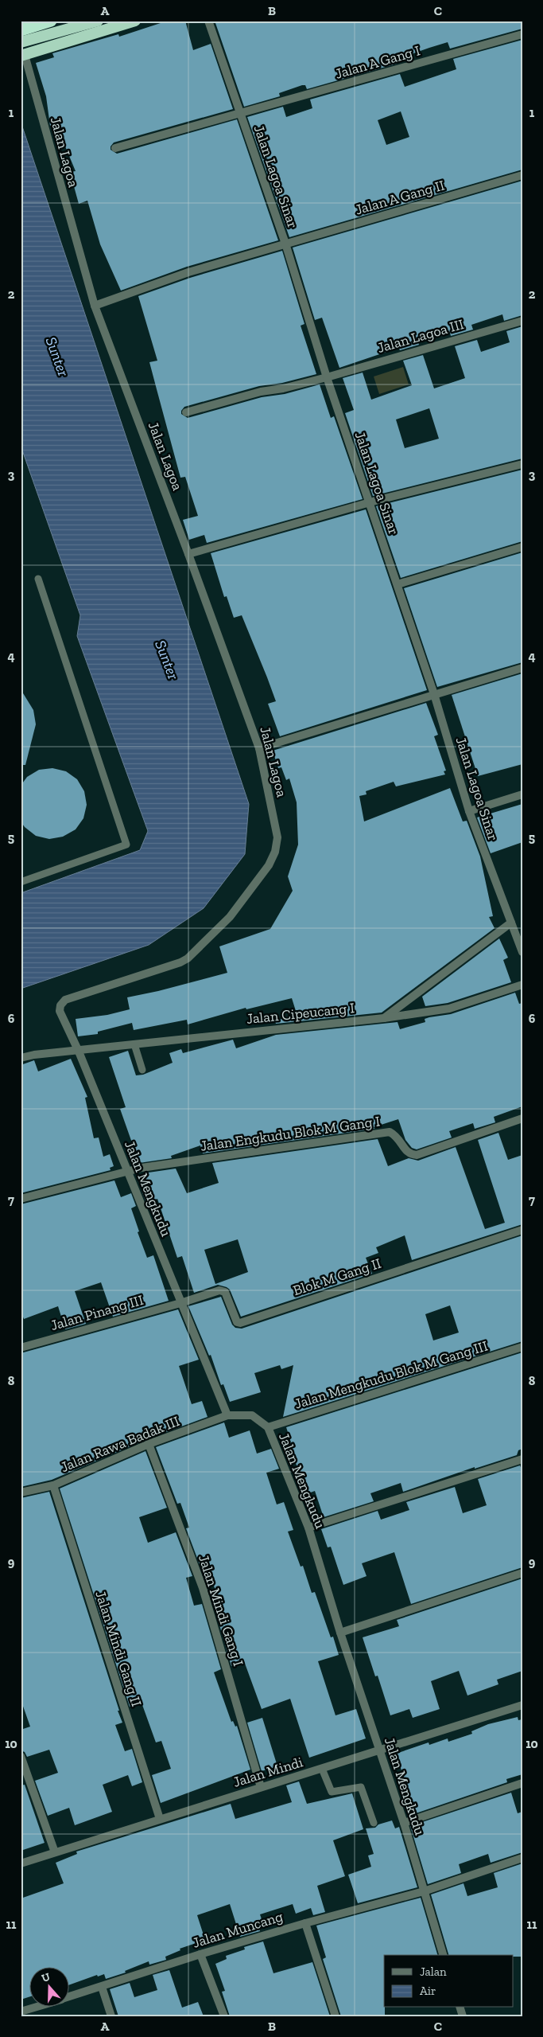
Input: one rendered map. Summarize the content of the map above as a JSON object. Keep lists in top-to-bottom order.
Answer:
{
  "streets": {
    "street": [
      "Jalan A Gang I",
      "Jalan Lagoa",
      "Jalan Lagoa Sinar",
      "Jalan A Gang II",
      "Jalan Lagoa III",
      "Jalan Cipeucang I",
      "Jalan Engkudu Blok M Gang I",
      "Jalan Mengkudu",
      "Blok M Gang II",
      "Jalan Pinang III",
      "Jalan Mengkudu Blok M Gang III",
      "Jalan Rawa Badak III",
      "Jalan Mindi Gang I",
      "Jalan Mindi Gang II",
      "Jalan Mindi",
      "Jalan Muncang"
    ]
  },
  "crossings": [
    ["Jalan A Gang I", "Jalan Lagoa Sinar"],
    ["Jalan Lagoa", "Jalan A Gang II"],
    ["Jalan Lagoa", "Jalan Mengkudu"],
    ["Jalan Lagoa Sinar", "Jalan A Gang II"],
    ["Jalan Lagoa Sinar", "Jalan Lagoa III"],
    ["Jalan Cipeucang I", "Jalan Mengkudu"],
    ["Jalan Engkudu Blok M Gang I", "Jalan Mengkudu"],
    ["Jalan Mengkudu", "Blok M Gang II"],
    ["Jalan Mengkudu", "Jalan Pinang III"],
    ["Jalan Mengkudu", "Jalan Mengkudu Blok M Gang III"],
    ["Jalan Mengkudu", "Jalan Rawa Badak III"],
    ["Jalan Mengkudu", "Jalan Mindi"],
    ["Jalan Mengkudu", "Jalan Muncang"],
    ["Blok M Gang II", "Jalan Pinang III"],
    ["Jalan Rawa Badak III", "Jalan Mindi Gang I"],
    ["Jalan Rawa Badak III", "Jalan Mindi Gang II"],
    ["Jalan Mindi Gang I", "Jalan Mindi"],
    ["Jalan Mindi Gang II", "Jalan Mindi"]
  ],
  "water": ["Sunter"],
  "legend": ["Jalan", "Air"],
  "north": "top",
  "grid": {
    "columns": ["A", "B", "C"],
    "rows": [
      "1",
      "2",
      "3",
      "4",
      "5",
      "6",
      "7",
      "8",
      "9",
      "10",
      "11"
    ]
  }
}
